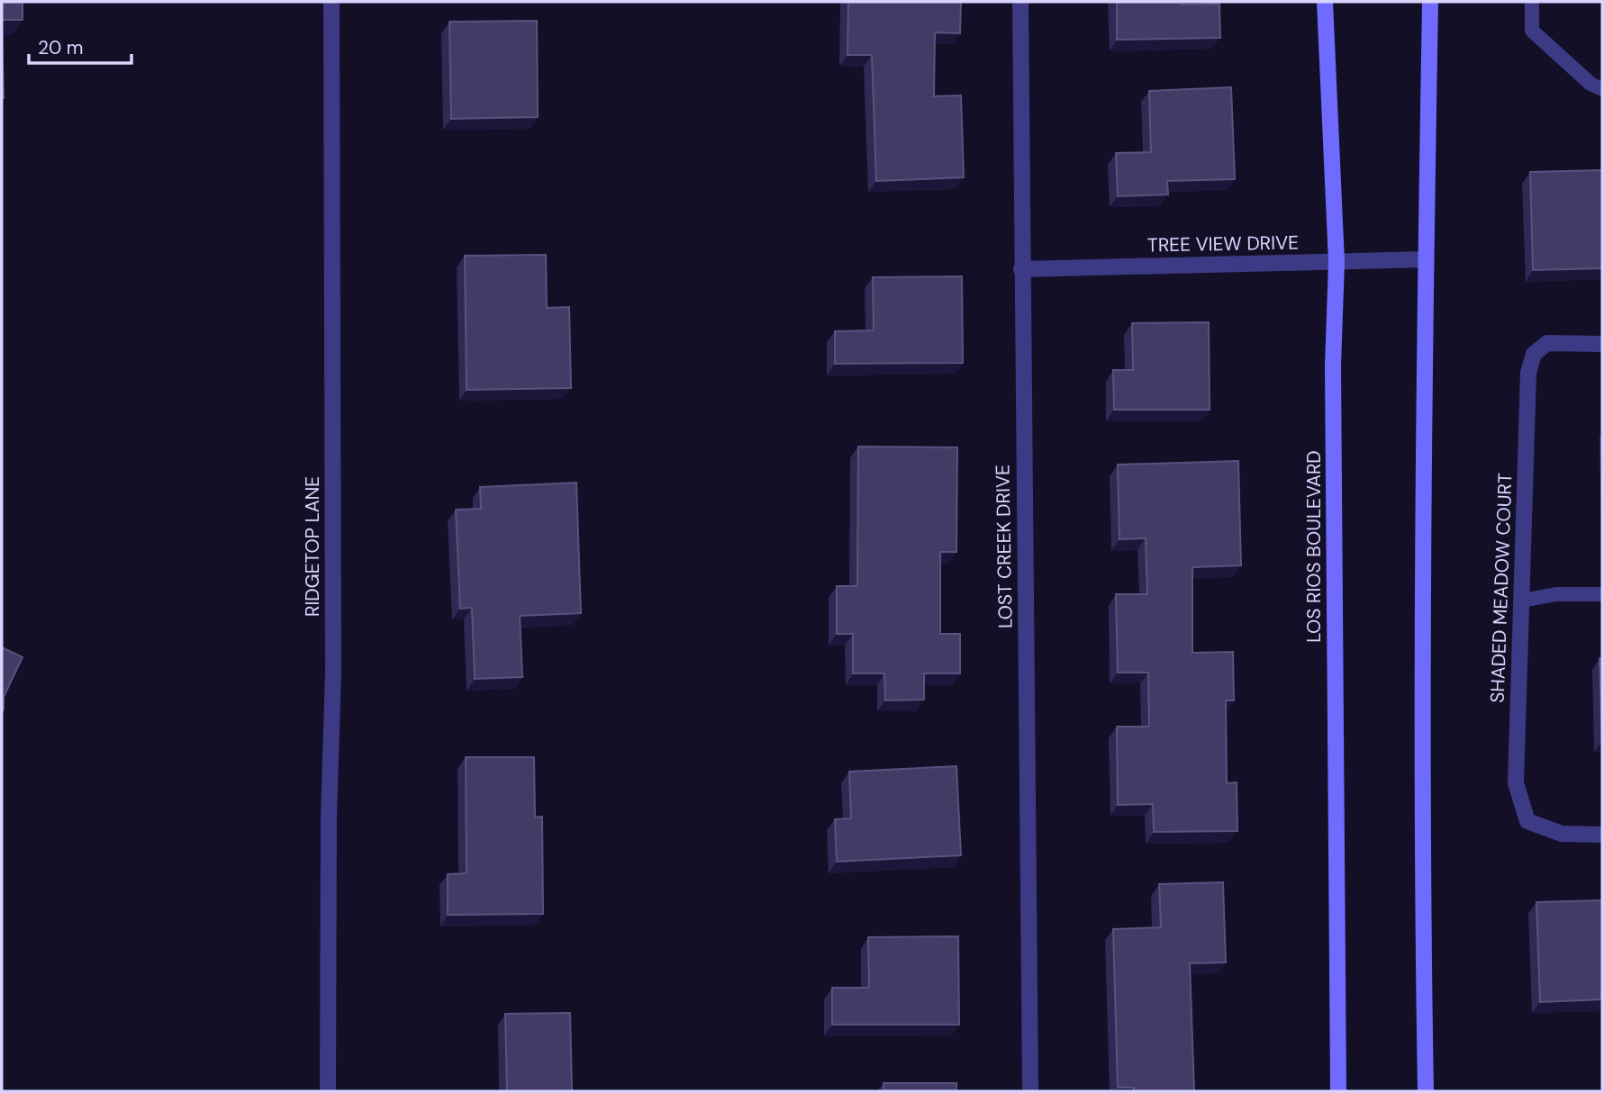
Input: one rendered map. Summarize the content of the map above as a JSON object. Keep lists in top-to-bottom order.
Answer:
{
  "streets": {
    "main road": ["LOS RIOS BOULEVARD"],
    "street": [
      "TREE VIEW DRIVE",
      "RIDGETOP LANE",
      "LOST CREEK DRIVE",
      "SHADED MEADOW COURT"
    ]
  },
  "crossings": [
    ["TREE VIEW DRIVE", "LOST CREEK DRIVE"],
    ["TREE VIEW DRIVE", "LOS RIOS BOULEVARD"]
  ],
  "scale_bar": "20 m"
}
